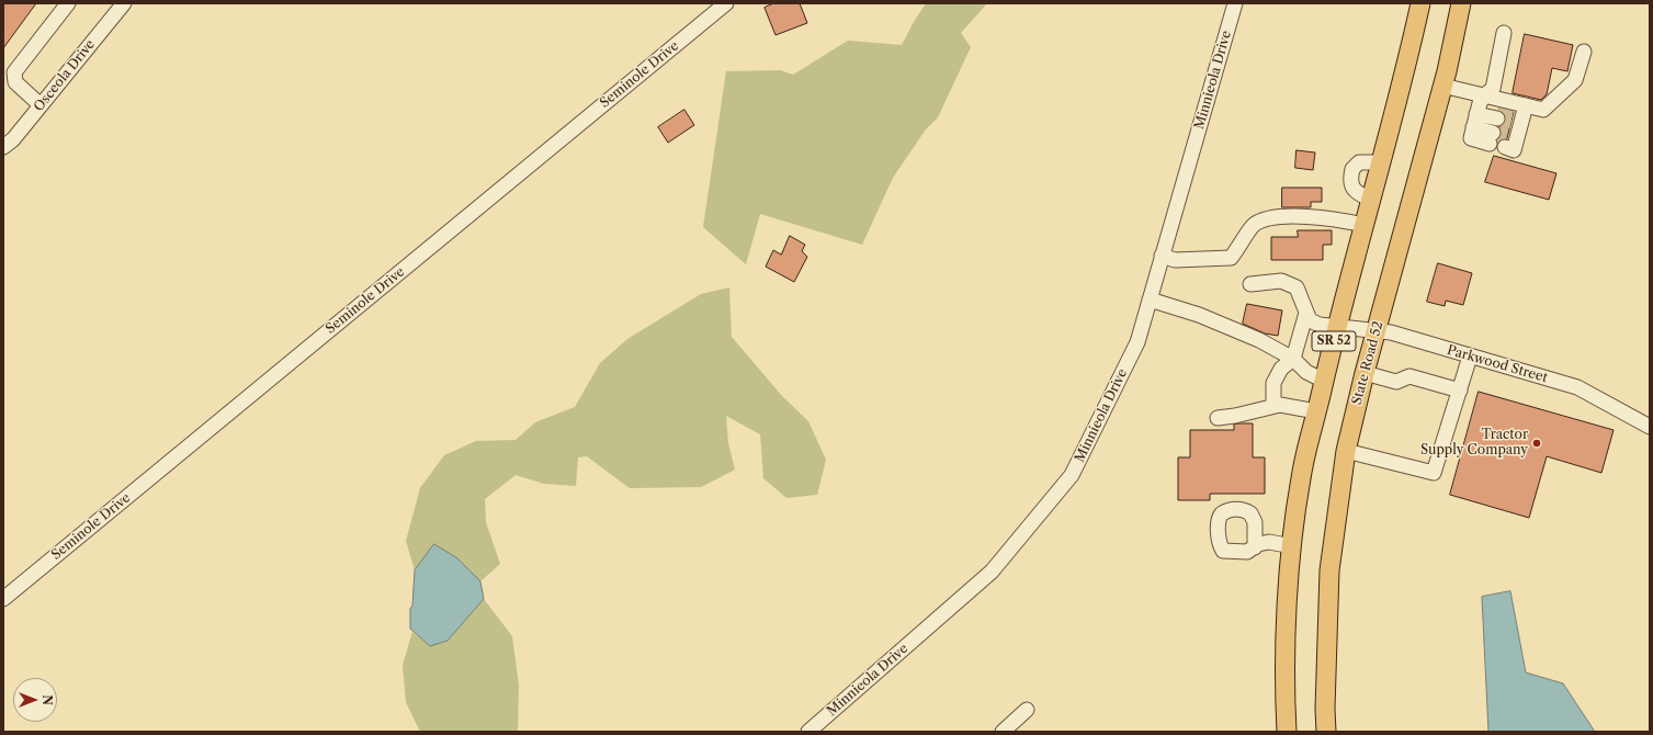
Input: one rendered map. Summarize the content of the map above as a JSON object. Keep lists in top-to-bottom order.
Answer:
{
  "streets": {
    "main road": ["SR 52", "State Road 52"],
    "street": [
      "Seminole Drive",
      "Osceola Drive",
      "Minnieola Drive",
      "Parkwood Street"
    ]
  },
  "crossings": [
    ["SR 52", "Parkwood Street"],
    ["State Road 52", "Parkwood Street"]
  ],
  "places": ["Tractor Supply Company"],
  "north": "right"
}
